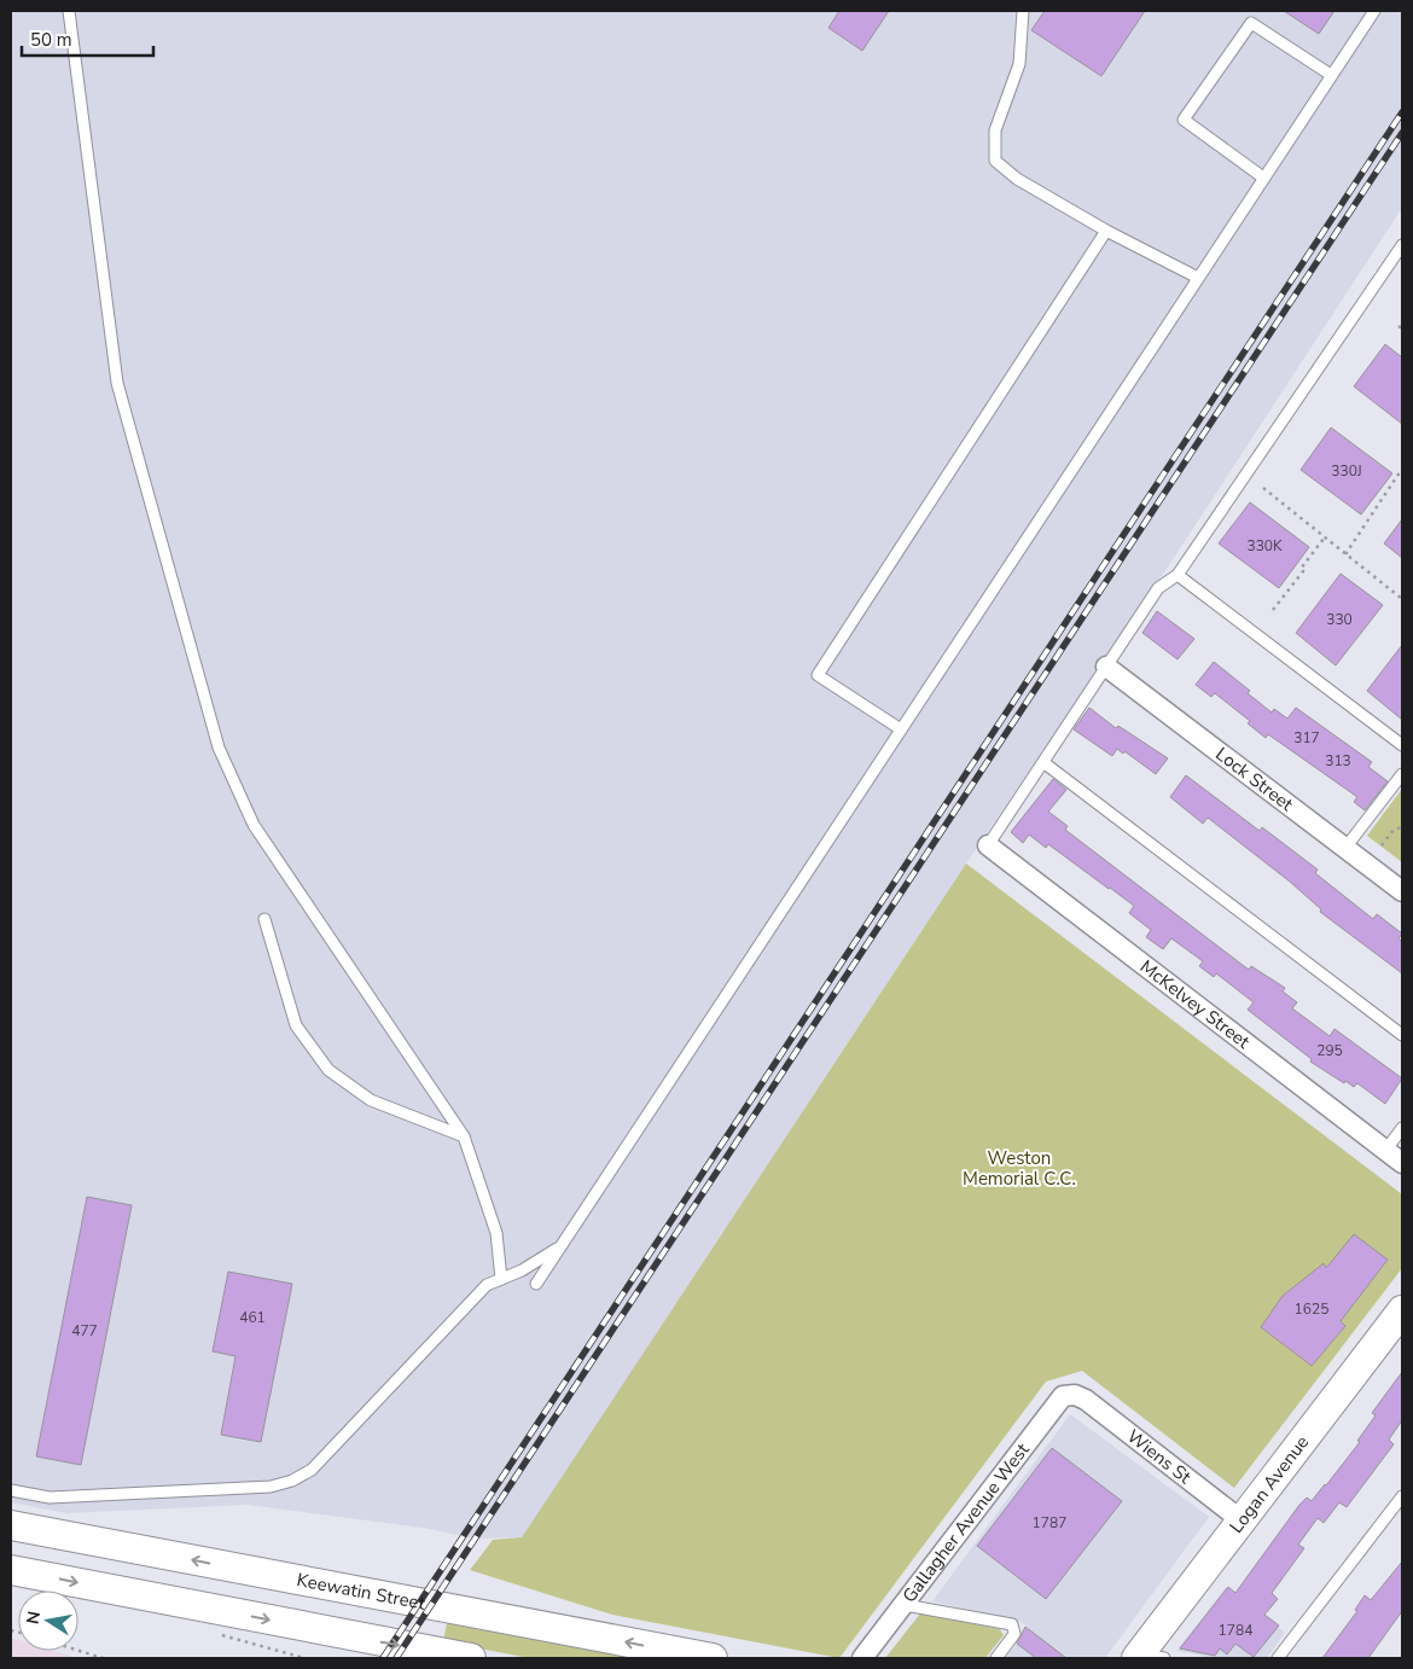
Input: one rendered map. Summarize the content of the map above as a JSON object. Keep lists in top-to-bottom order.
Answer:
{
  "streets": {
    "main road": ["Logan Avenue", "Keewatin Street"],
    "street": [
      "Lock Street",
      "McKelvey Street",
      "Wiens St",
      "Gallagher Avenue West"
    ]
  },
  "crossings": [
    ["Wiens St", "Logan Avenue"],
    ["Wiens St", "Gallagher Avenue West"]
  ],
  "parks": ["Weston Memorial C.C."],
  "house_numbers": [
    "330J",
    "330K",
    "330",
    "317",
    "313",
    "295",
    "1625",
    "461",
    "477",
    "1787",
    "1784"
  ],
  "scale_bar": "50 m",
  "north": "left"
}
